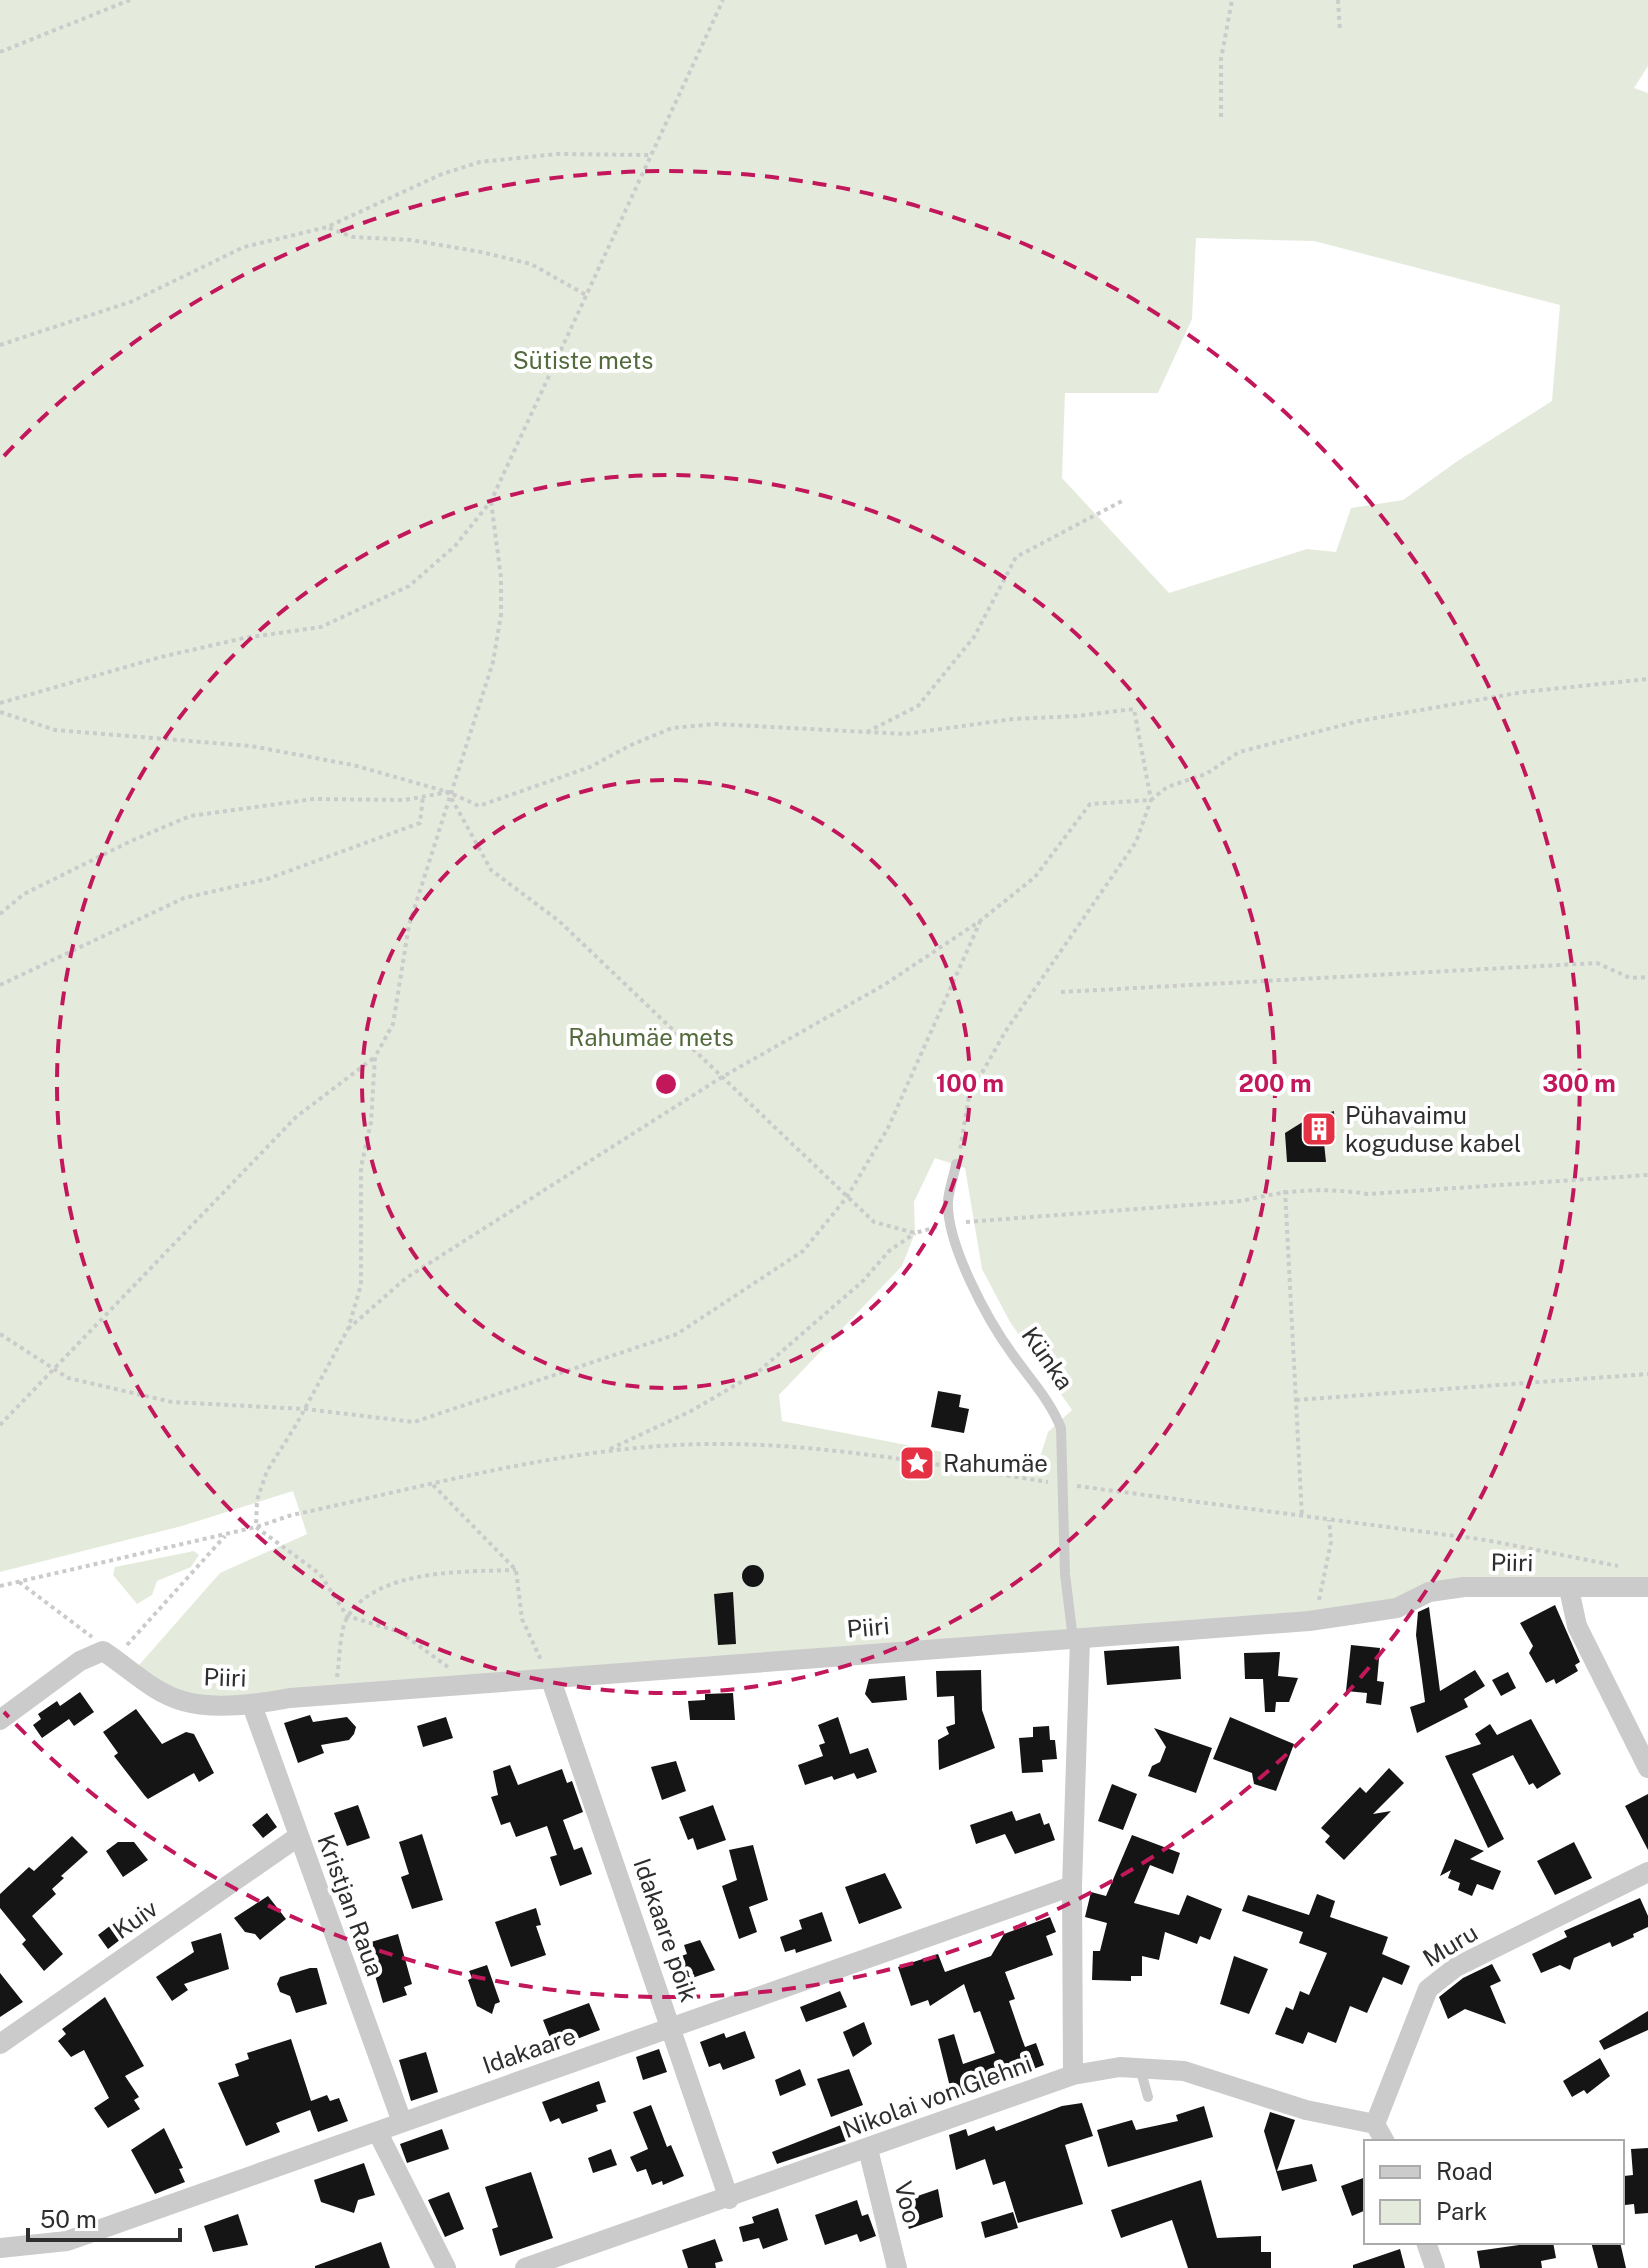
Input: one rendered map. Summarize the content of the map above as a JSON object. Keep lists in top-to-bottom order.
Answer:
{
  "streets": {
    "street": [
      "Künka",
      "Piiri",
      "Kristjan Raua",
      "Kuiv",
      "Idakaare põik",
      "Muru",
      "Idakaare",
      "Nikolai von Glehni",
      "Voo"
    ]
  },
  "crossings": [
    ["Künka", "Piiri"],
    ["Künka", "Idakaare"],
    ["Künka", "Nikolai von Glehni"],
    ["Piiri", "Kristjan Raua"],
    ["Piiri", "Idakaare põik"],
    ["Kristjan Raua", "Kuiv"],
    ["Kristjan Raua", "Idakaare"],
    ["Idakaare põik", "Idakaare"],
    ["Idakaare põik", "Nikolai von Glehni"],
    ["Muru", "Nikolai von Glehni"],
    ["Nikolai von Glehni", "Voo"]
  ],
  "parks": ["Sütiste mets", "Rahumäe mets"],
  "places": {
    "building": ["Pühavaimu koguduse kabel"],
    "place": ["Rahumäe"]
  },
  "legend": ["Road", "Park"],
  "scale_bar": "50 m",
  "rings": ["100 m", "200 m", "300 m"]
}
